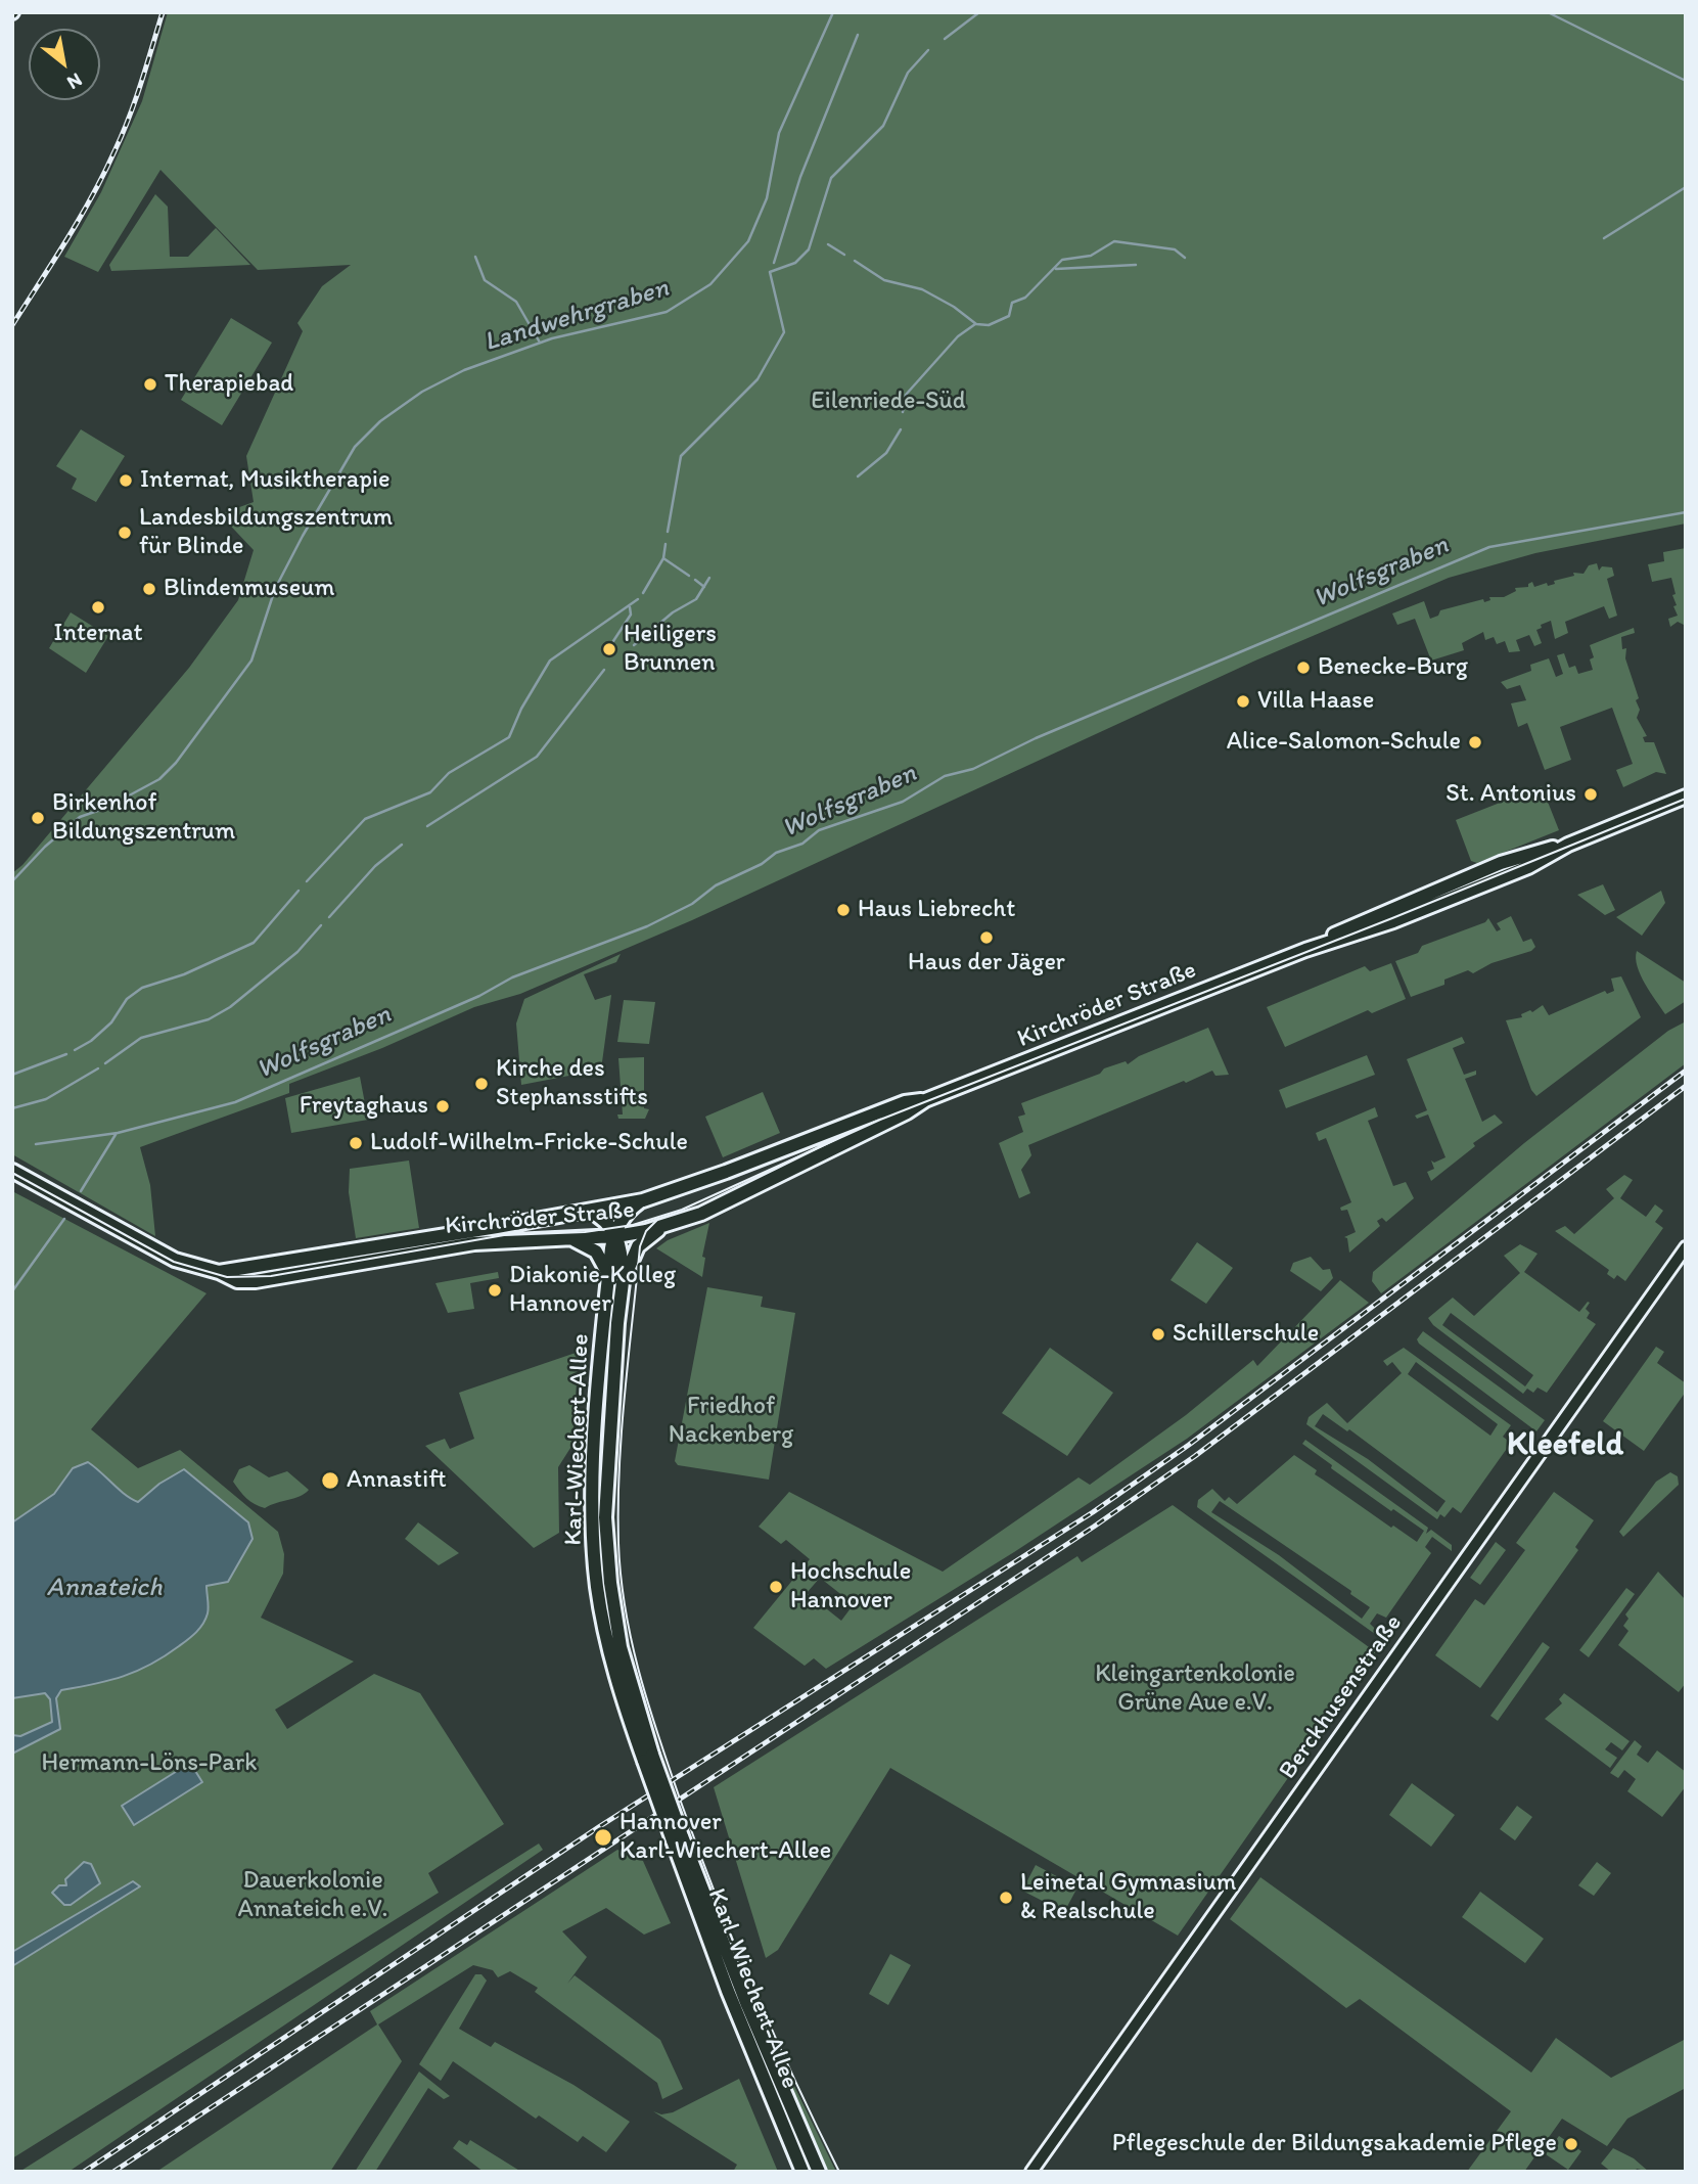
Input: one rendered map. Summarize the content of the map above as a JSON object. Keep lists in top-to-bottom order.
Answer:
{
  "streets": {
    "main road": ["Kirchröder Straße", "Karl-Wiechert-Allee"],
    "street": ["Berckhusenstraße"]
  },
  "crossings": [
    ["Kirchröder Straße", "Karl-Wiechert-Allee"]
  ],
  "districts": ["Kleefeld"],
  "water": ["Landwehrgraben", "Wolfsgraben", "Annateich"],
  "parks": [
    "Eilenriede-Süd",
    "Friedhof Nackenberg",
    "Kleingartenkolonie Grüne Aue e.V.",
    "Hermann-Löns-Park",
    "Dauerkolonie Annateich e.V."
  ],
  "places": [
    "Therapiebad",
    "Internat, Musiktherapie",
    "Landesbildungszentrum für Blinde",
    "Blindenmuseum",
    "Internat",
    "Heiligers Brunnen",
    "Benecke-Burg",
    "Villa Haase",
    "Alice-Salomon-Schule",
    "St. Antonius",
    "Birkenhof Bildungszentrum",
    "Haus Liebrecht",
    "Haus der Jäger",
    "Kirche des Stephansstifts",
    "Freytaghaus",
    "Ludolf-Wilhelm-Fricke-Schule",
    "Diakonie-Kolleg Hannover",
    "Schillerschule",
    "Annastift",
    "Hochschule Hannover",
    "Hannover Karl-Wiechert-Allee",
    "Leinetal Gymnasium & Realschule",
    "Pflegeschule der Bildungsakademie Pflege"
  ],
  "north": "bottom right"
}
